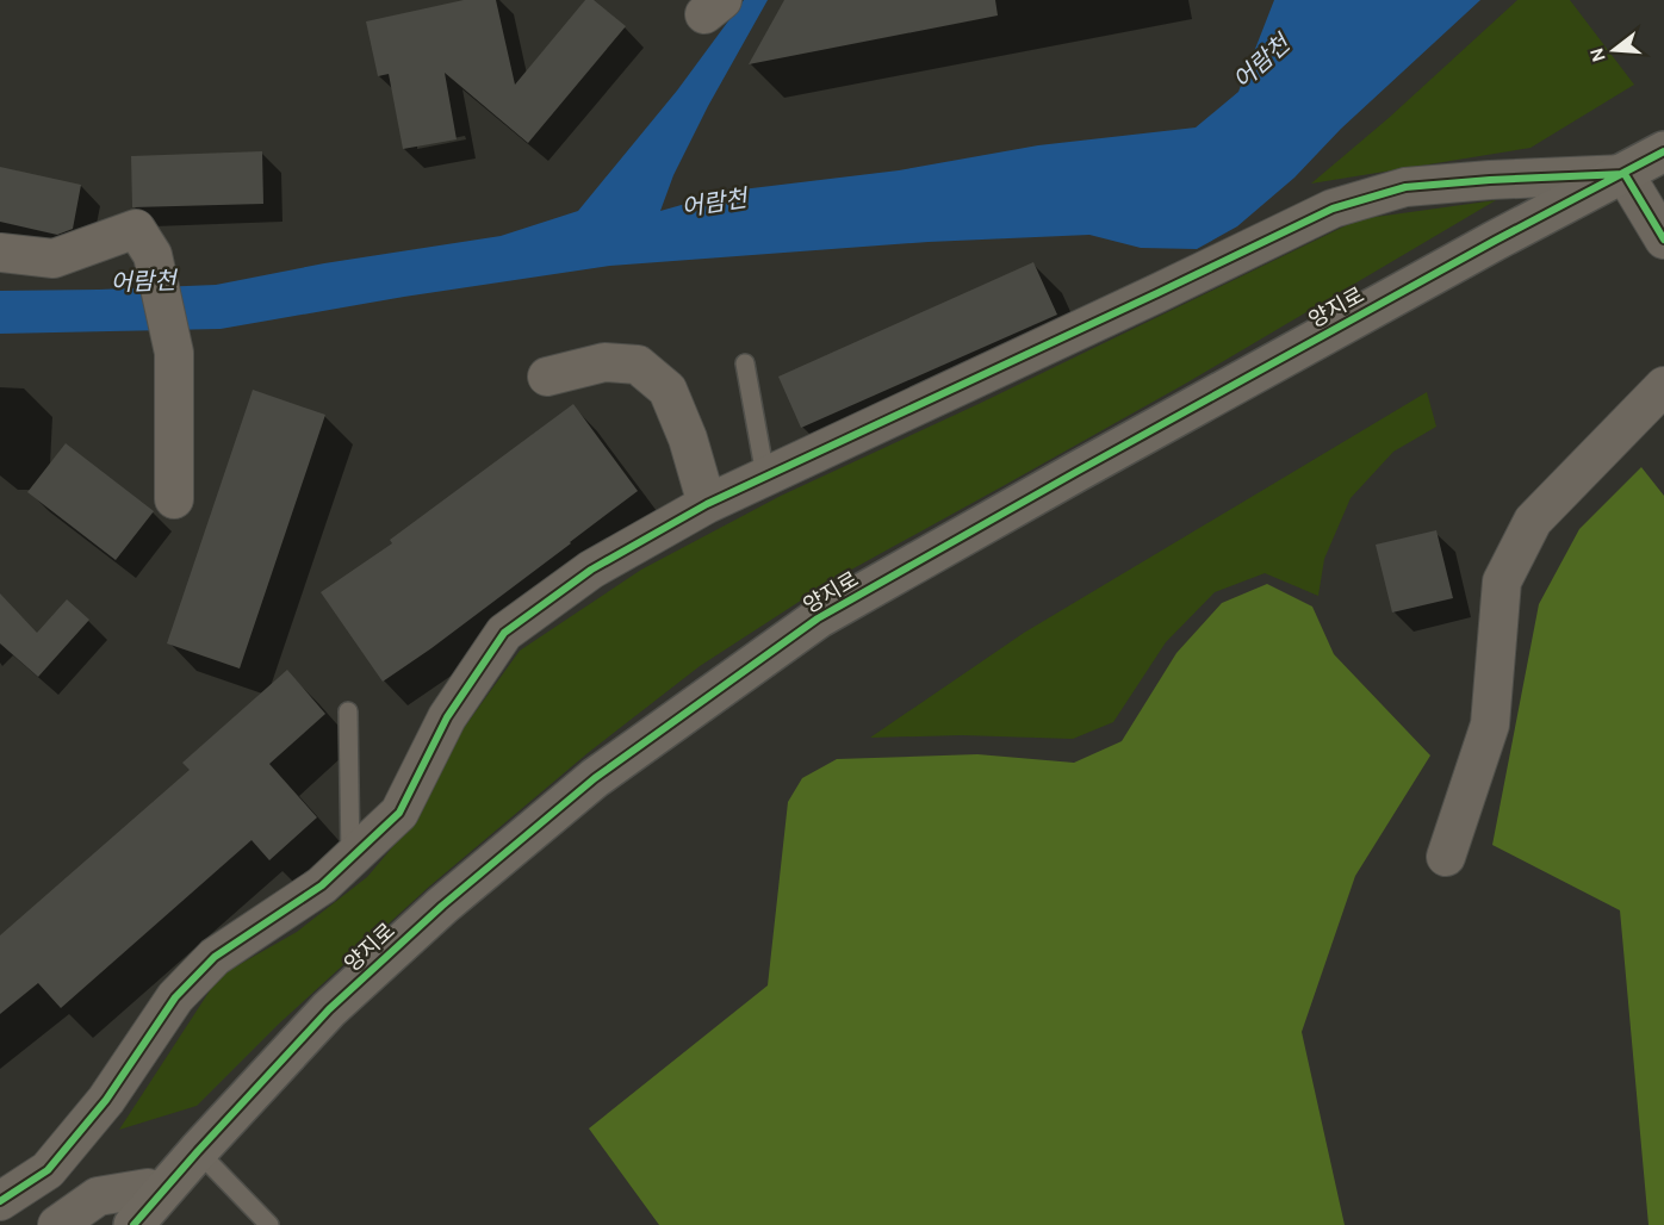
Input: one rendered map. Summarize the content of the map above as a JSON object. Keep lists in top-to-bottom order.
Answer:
{
  "streets": {
    "street": ["양지로"]
  },
  "water": ["어람천"],
  "north": "left"
}
